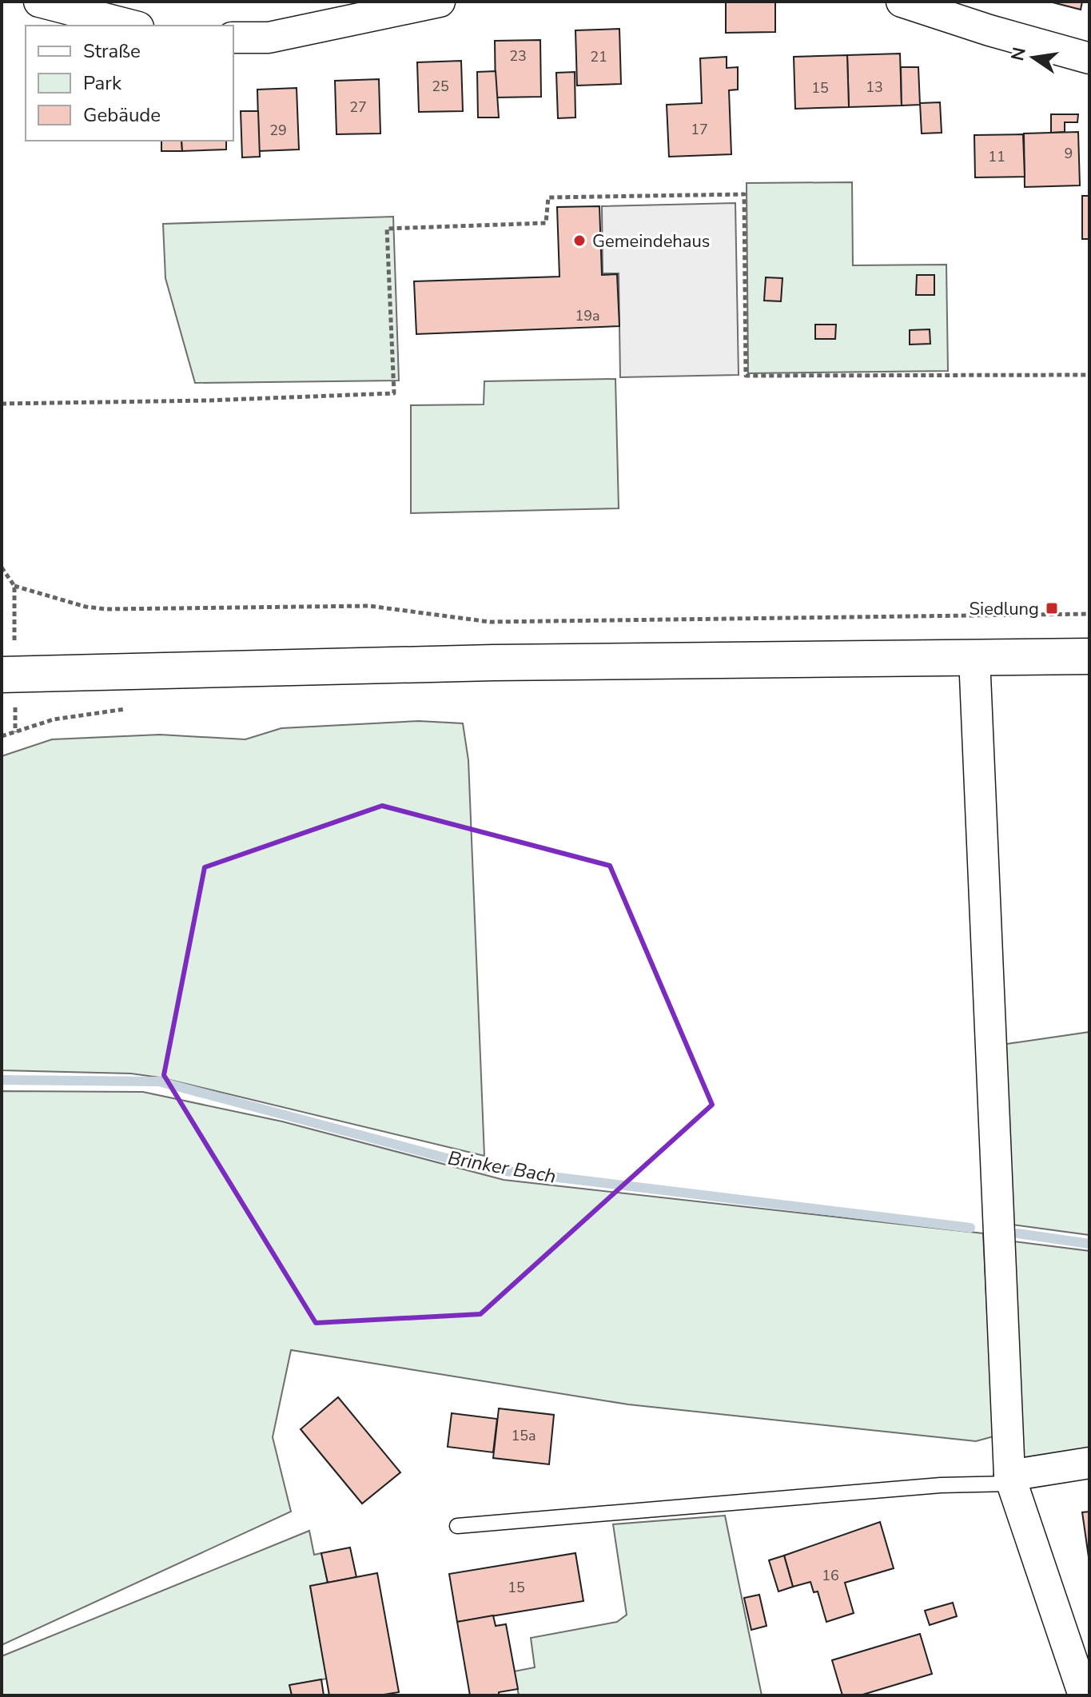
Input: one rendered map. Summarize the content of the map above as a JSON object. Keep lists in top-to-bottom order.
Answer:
{
  "water": ["Brinker Bach"],
  "places": {
    "other": ["Gemeindehaus"],
    "transit": ["Siedlung"]
  },
  "house_numbers": [
    "23",
    "21",
    "25",
    "13",
    "15",
    "27",
    "17",
    "29",
    "9",
    "11",
    "19a",
    "15a",
    "16",
    "15"
  ],
  "legend": ["Straße", "Park", "Gebäude"],
  "north": "left"
}
